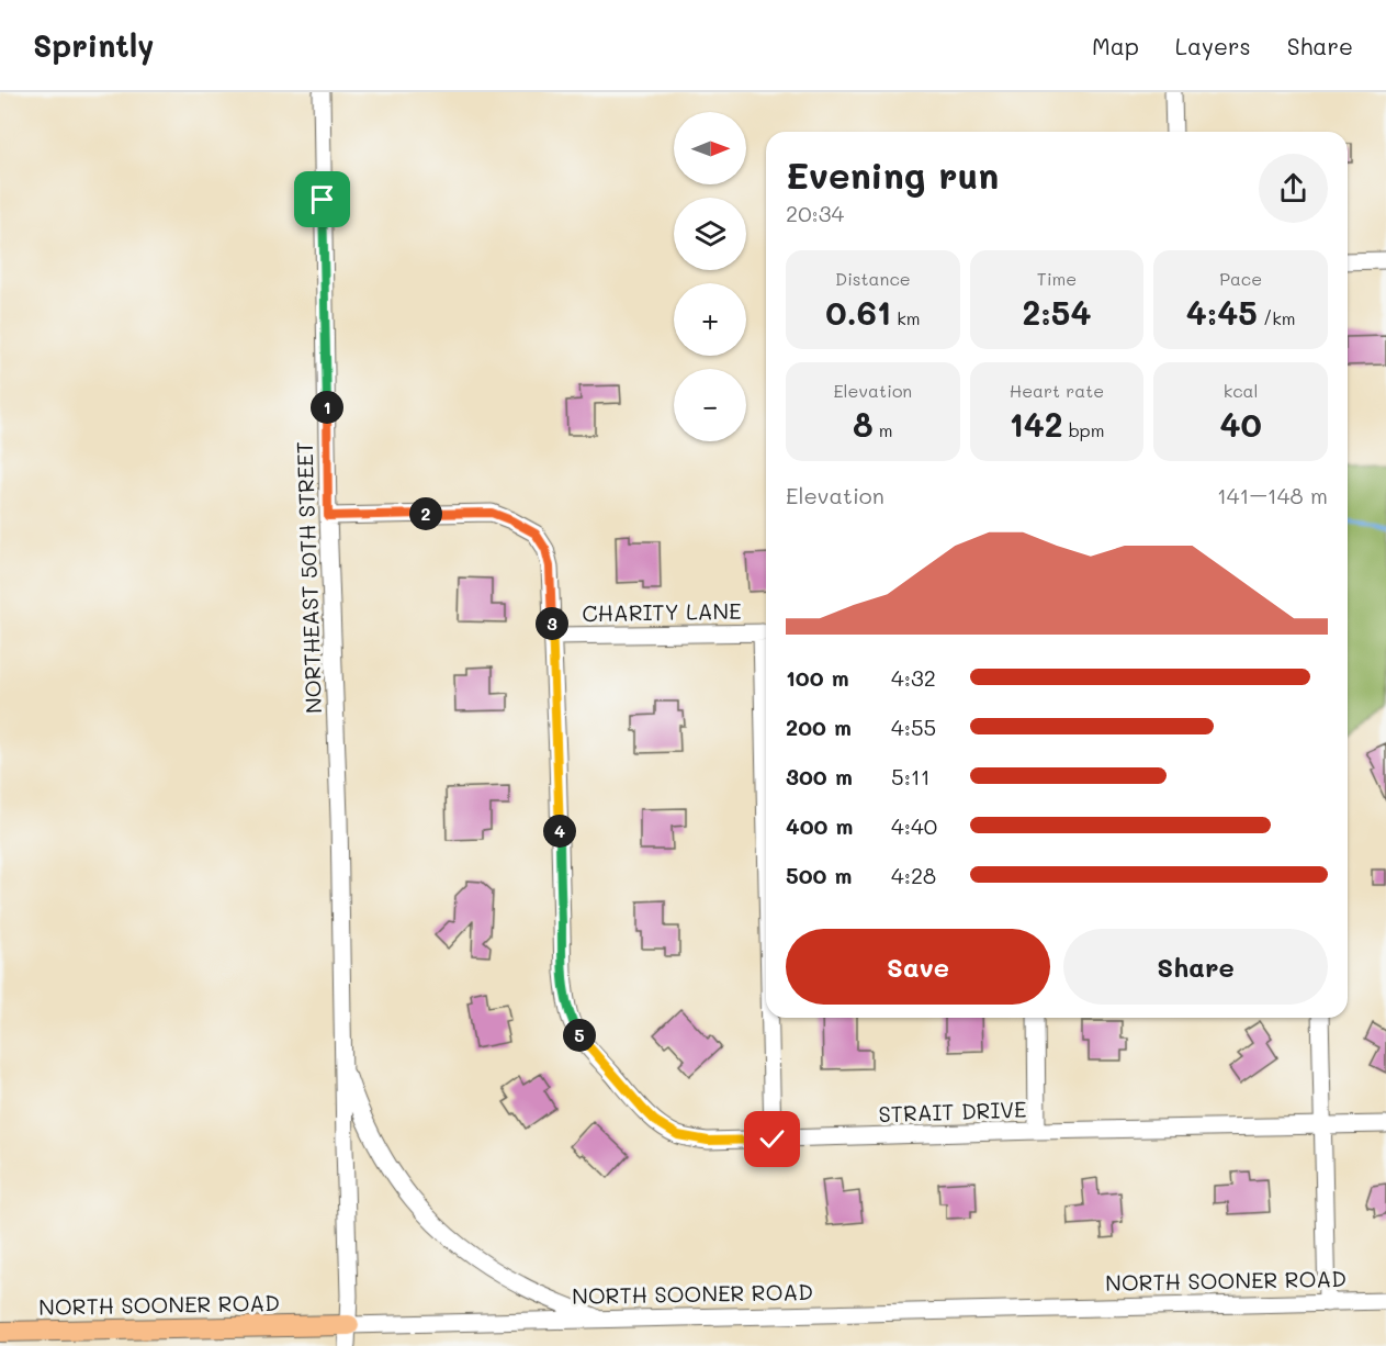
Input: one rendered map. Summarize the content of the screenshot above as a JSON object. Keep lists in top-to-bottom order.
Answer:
{
  "streets": {
    "main road": ["NORTH SOONER ROAD"],
    "street": ["NORTHEAST 50TH STREET", "CHARITY LANE", "STRAIT DRIVE"]
  },
  "crossings": [
    ["NORTHEAST 50TH STREET", "NORTH SOONER ROAD"],
    ["CHARITY LANE", "STRAIT DRIVE"]
  ],
  "north": "right",
  "page": {
    "header": "Sprintly",
    "nav": ["Map", "Layers", "Share"],
    "map_buttons": ["+", "−"],
    "heading": ["Evening run", "20:34"],
    "stats": [
      ["Distance", "0.61 km"],
      ["Time", "2:54"],
      ["Pace", "4:45 /km"],
      ["Elevation", "8 m"],
      ["Heart rate", "142 bpm"],
      ["kcal", "40"]
    ],
    "pins": [
      "1",
      "2",
      "3",
      "4",
      "5"
    ],
    "chart": ["Elevation", "141–148 m"],
    "list": [
      {
        "name": "100 m",
        "note": "4:32"
      },
      {
        "name": "200 m",
        "note": "4:55"
      },
      {
        "name": "300 m",
        "note": "5:11"
      },
      {
        "name": "400 m",
        "note": "4:40"
      },
      {
        "name": "500 m",
        "note": "4:28"
      }
    ],
    "buttons": ["Save", "Share"]
  }
}
